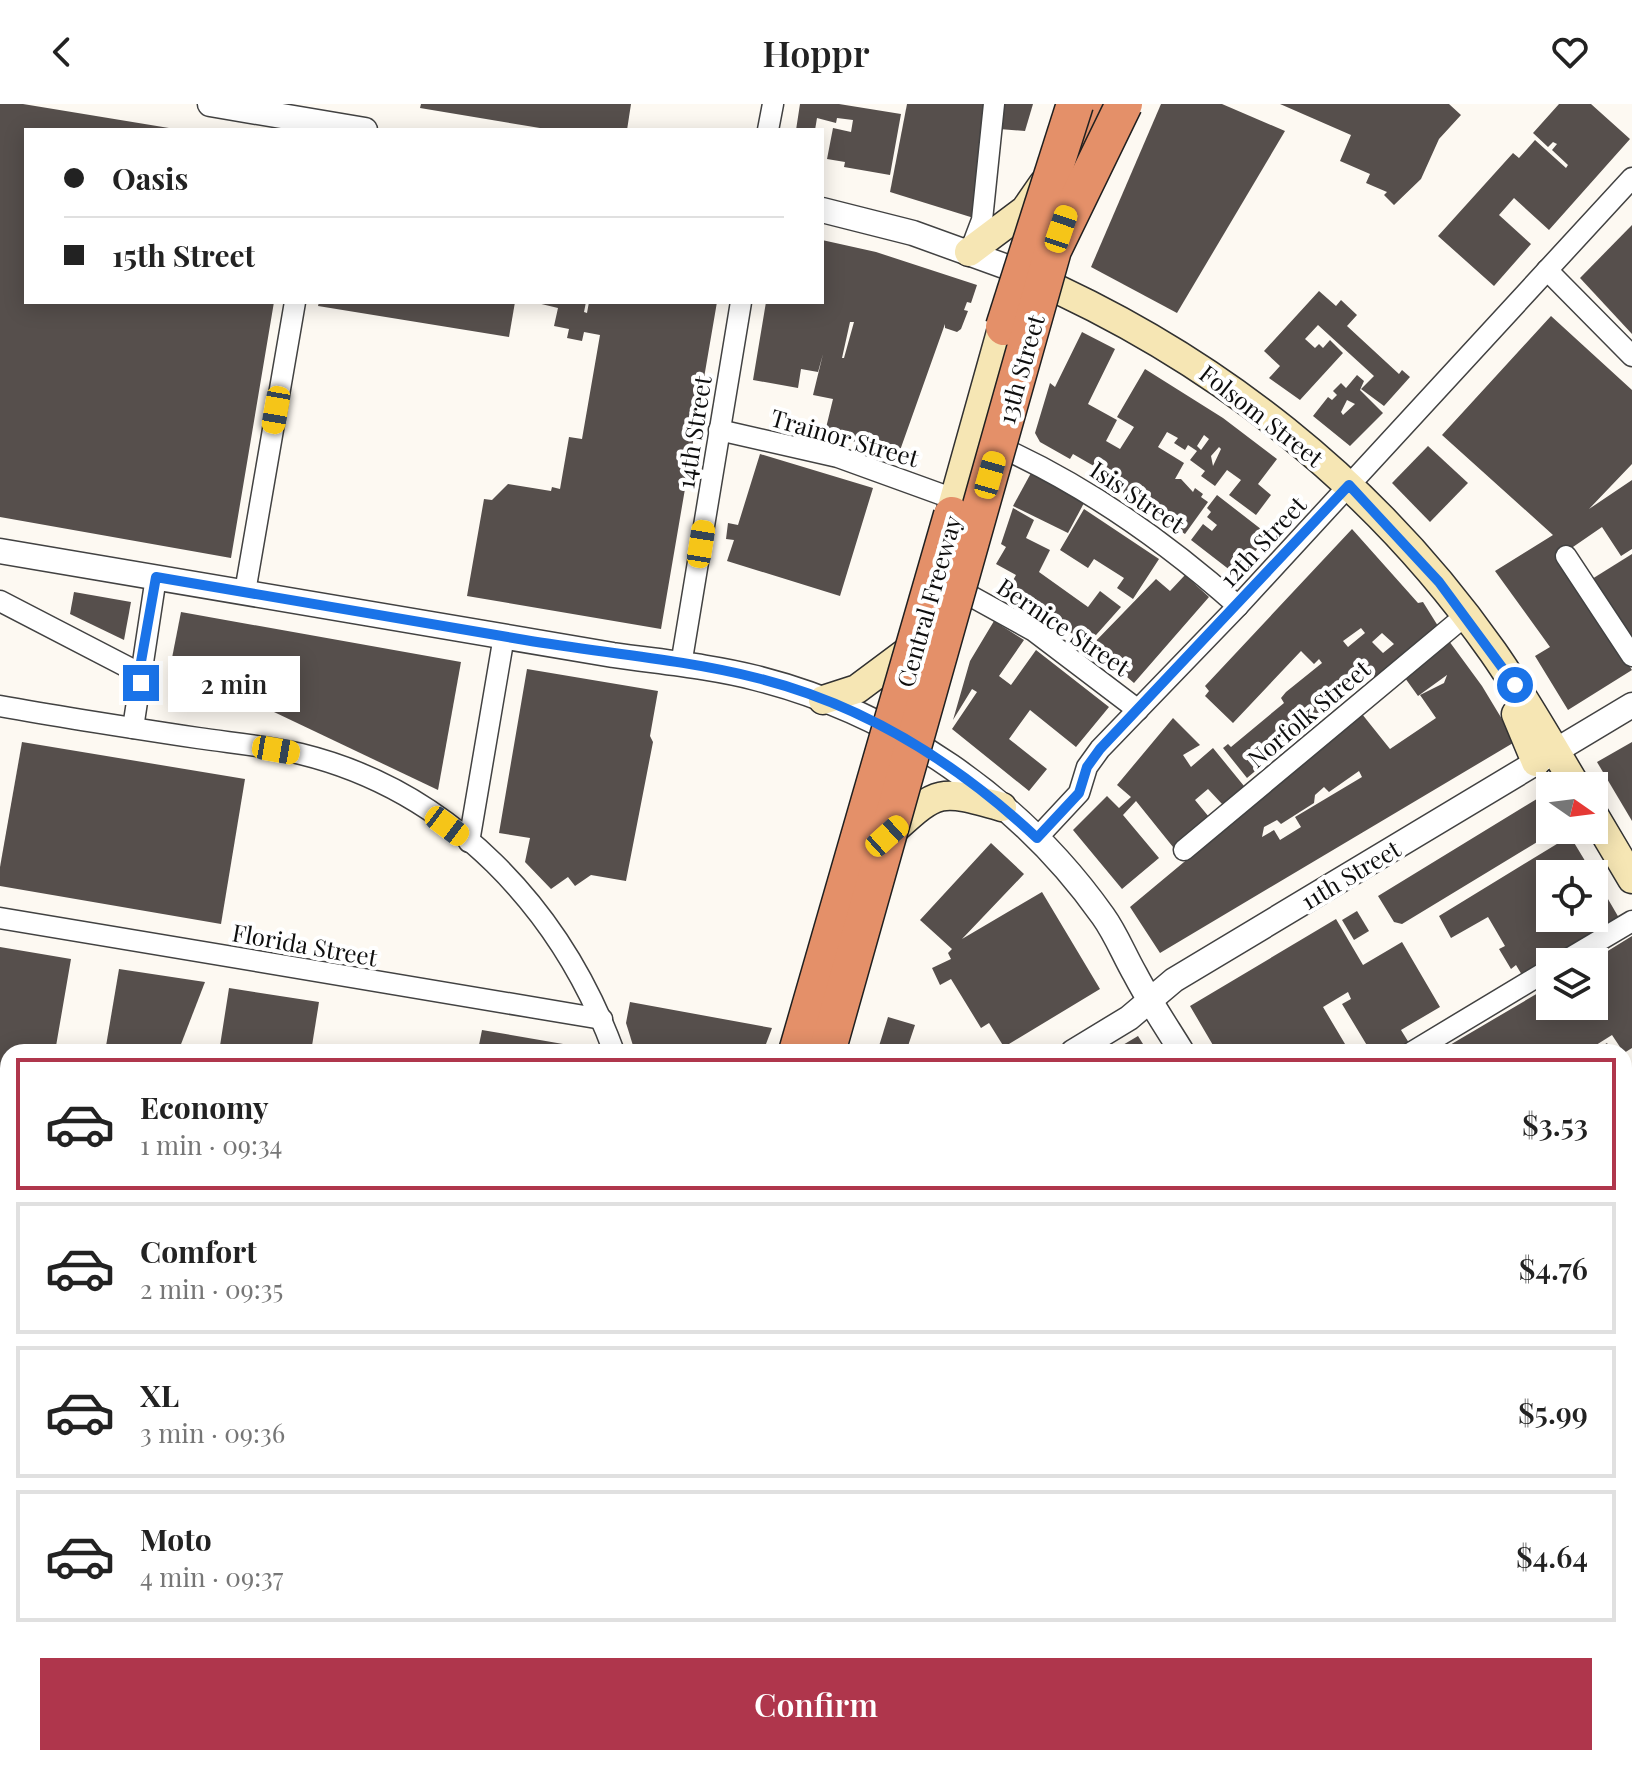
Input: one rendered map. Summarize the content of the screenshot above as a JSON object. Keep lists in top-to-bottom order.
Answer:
{
  "streets": {
    "highway": ["Central Freeway"],
    "main road": ["13th Street", "Folsom Street"],
    "street": [
      "14th Street",
      "Trainor Street",
      "Isis Street",
      "12th Street",
      "Bernice Street",
      "Norfolk Street",
      "11th Street",
      "Florida Street"
    ]
  },
  "crossings": [
    ["13th Street", "Folsom Street"],
    ["13th Street", "Trainor Street"],
    ["13th Street", "Isis Street"],
    ["13th Street", "Central Freeway"],
    ["13th Street", "Bernice Street"],
    ["Folsom Street", "12th Street"],
    ["Folsom Street", "Central Freeway"],
    ["Folsom Street", "Norfolk Street"],
    ["Folsom Street", "11th Street"],
    ["14th Street", "Trainor Street"],
    ["Isis Street", "12th Street"],
    ["12th Street", "Bernice Street"]
  ],
  "north": "right",
  "page": {
    "header": "Hoppr",
    "banner": ["Oasis", "15th Street"],
    "bubble": "2 min",
    "list": [
      {
        "name": "Economy",
        "note": "1 min · 09:34",
        "value": "$3.53"
      },
      {
        "name": "Comfort",
        "note": "2 min · 09:35",
        "value": "$4.76"
      },
      {
        "name": "XL",
        "note": "3 min · 09:36",
        "value": "$5.99"
      },
      {
        "name": "Moto",
        "note": "4 min · 09:37",
        "value": "$4.64"
      }
    ],
    "buttons": "Confirm"
  }
}
